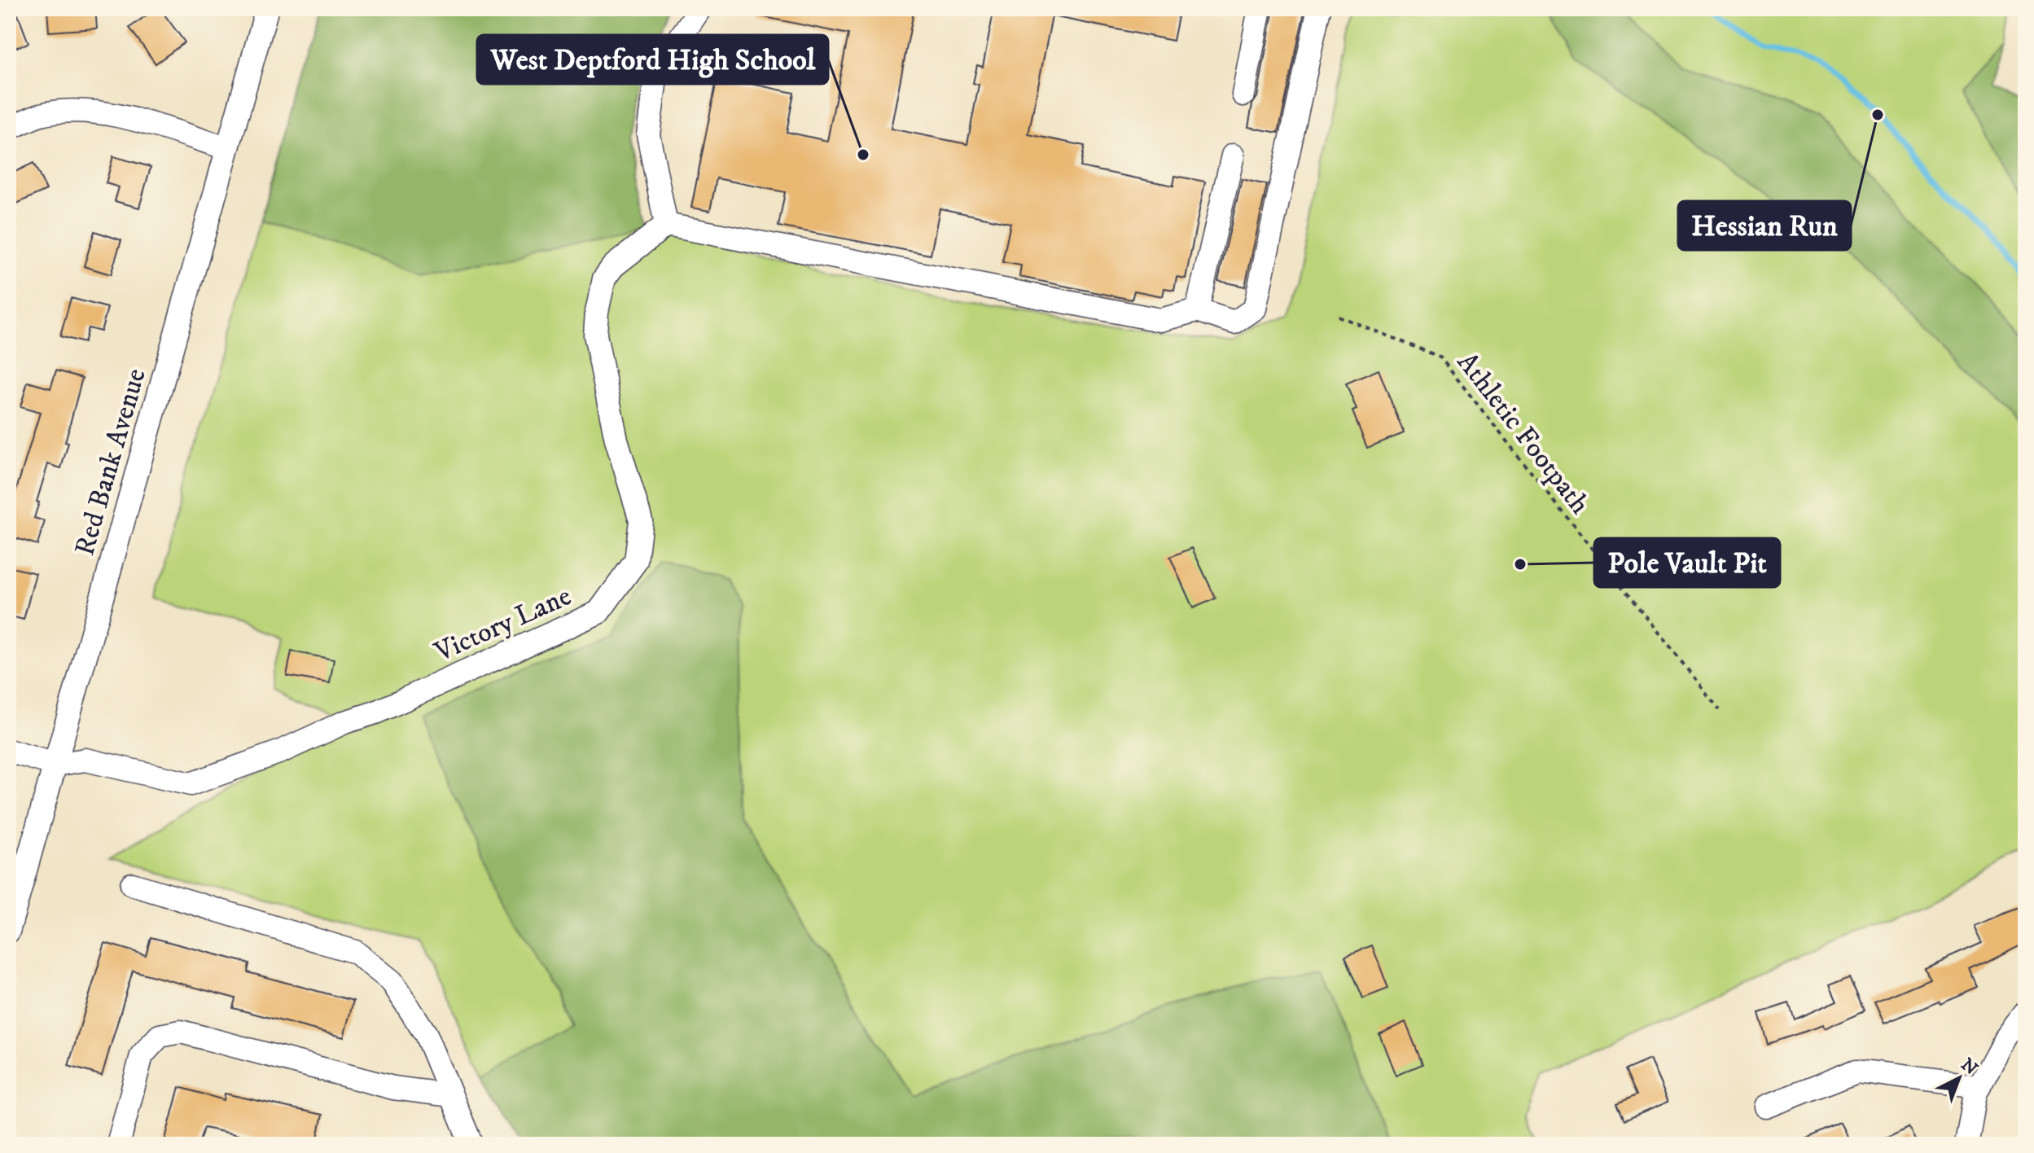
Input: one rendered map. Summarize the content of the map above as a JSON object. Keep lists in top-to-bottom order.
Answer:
{
  "streets": {
    "street": ["Red Bank Avenue", "Victory Lane"],
    "path": ["Athletic Footpath"]
  },
  "crossings": [
    ["Red Bank Avenue", "Victory Lane"]
  ],
  "places": ["Hessian Run", "West Deptford High School", "Pole Vault Pit"],
  "north": "top right"
}
